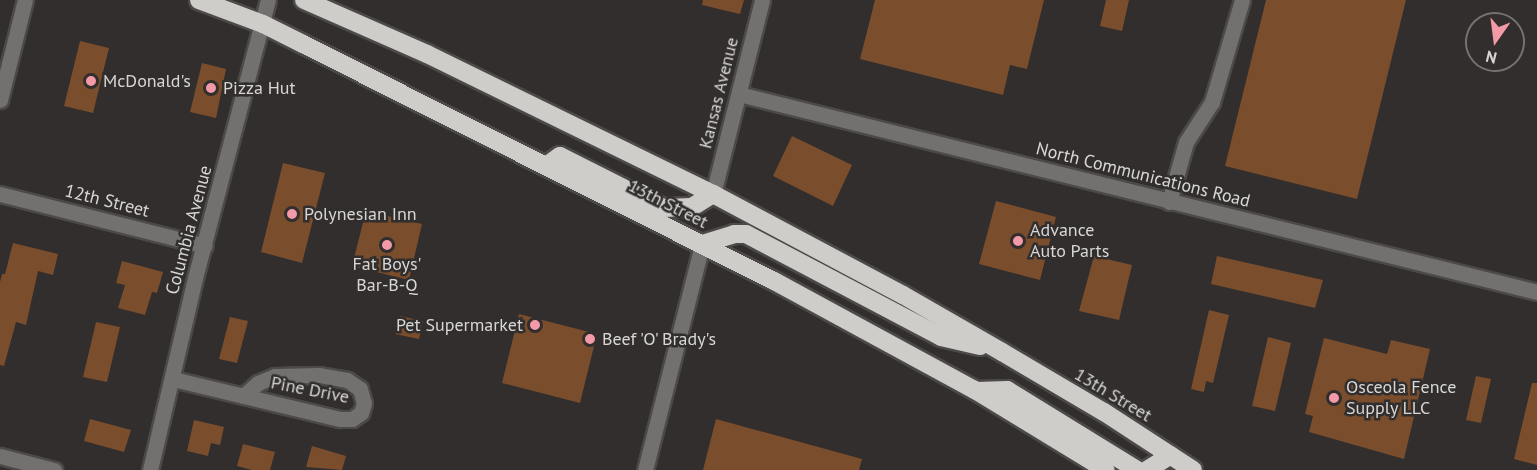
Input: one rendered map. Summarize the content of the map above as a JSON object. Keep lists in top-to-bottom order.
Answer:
{
  "streets": {
    "highway": ["13th Street"],
    "street": [
      "Kansas Avenue",
      "North Communications Road",
      "12th Street",
      "Columbia Avenue",
      "Pine Drive"
    ]
  },
  "crossings": [
    ["Kansas Avenue", "North Communications Road"],
    ["Kansas Avenue", "13th Street"],
    ["12th Street", "Columbia Avenue"],
    ["13th Street", "Columbia Avenue"],
    ["Columbia Avenue", "Pine Drive"]
  ],
  "places": [
    "McDonald's",
    "Pizza Hut",
    "Polynesian Inn",
    "Advance Auto Parts",
    "Fat Boys' Bar-B-Q",
    "Pet Supermarket",
    "Beef 'O' Brady's",
    "Osceola Fence Supply LLC"
  ],
  "north": "bottom"
}
